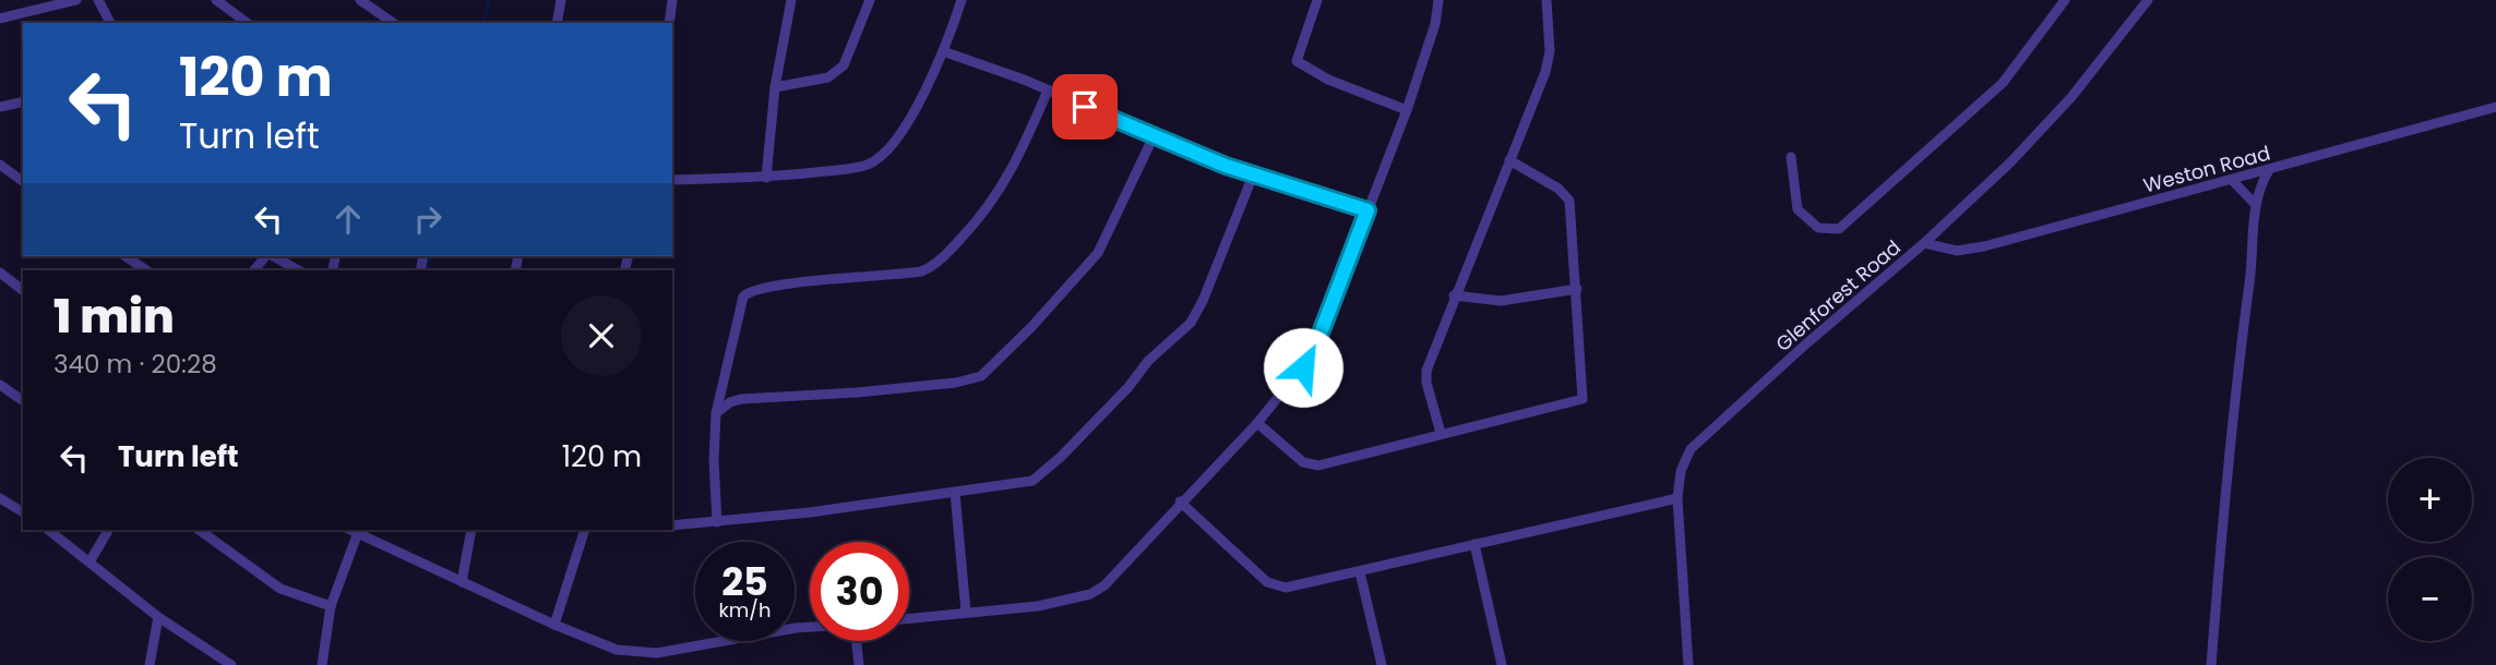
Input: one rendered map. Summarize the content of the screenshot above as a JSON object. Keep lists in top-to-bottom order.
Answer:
{
  "streets": {
    "street": ["Weston Road", "Glenforest Road"]
  },
  "crossings": [
    ["Weston Road", "Glenforest Road"]
  ],
  "page": {
    "turn": ["120 m", "Turn left"],
    "heading": ["1 min", "340 m · 20:28"],
    "list": [
      {
        "name": "Turn left",
        "value": "120 m"
      }
    ],
    "map_buttons": ["+", "−"],
    "speed": "25 km/h",
    "limit": "30"
  }
}
